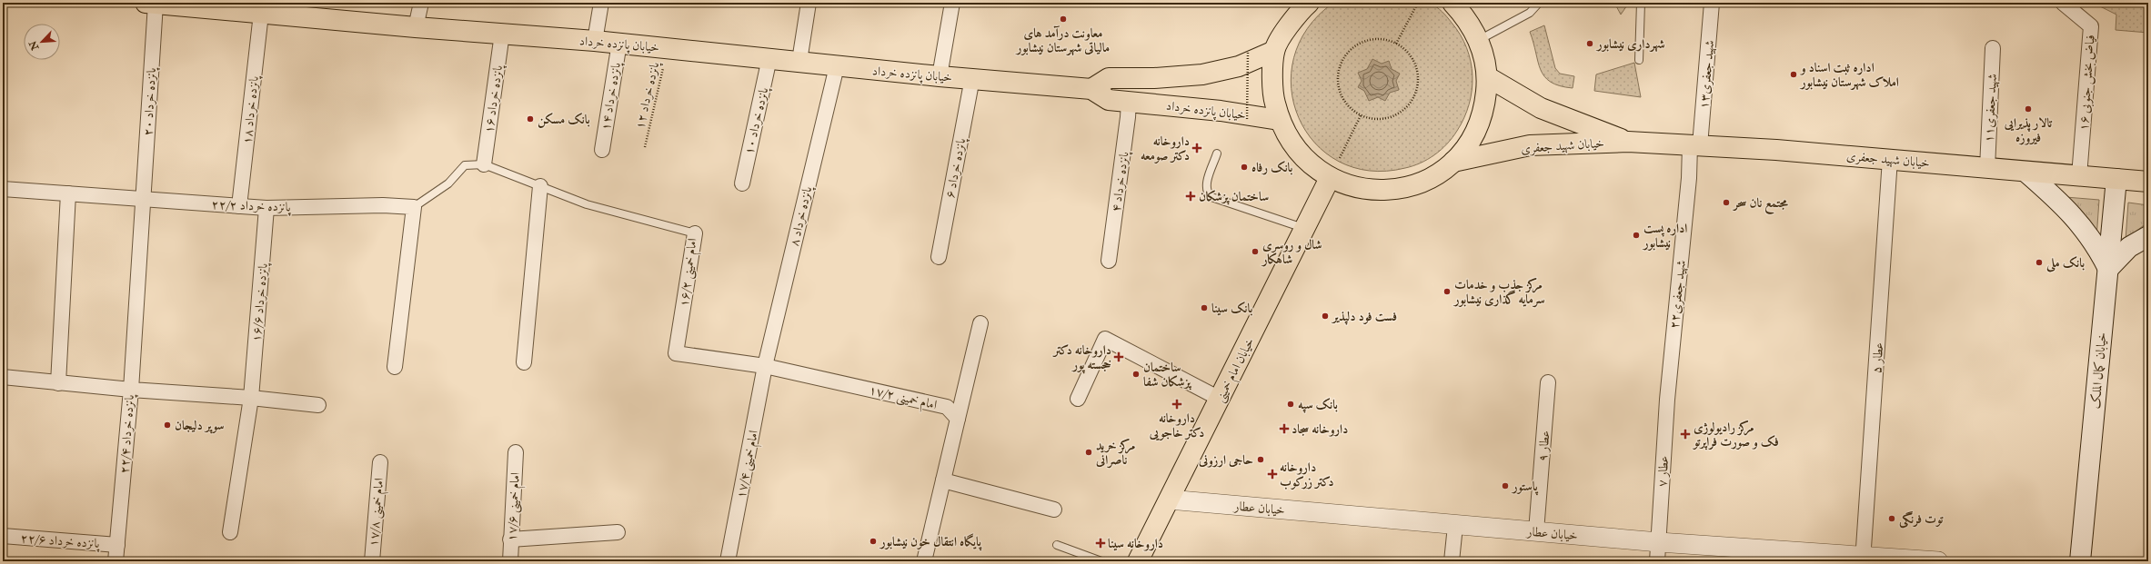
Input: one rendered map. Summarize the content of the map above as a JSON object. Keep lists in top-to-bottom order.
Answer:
{
  "streets": {
    "main road": [
      "خیابان پانزده خرداد",
      "خیابان شهید جعفری",
      "خیابان امام خمینی",
      "خیابان کمال الملک"
    ],
    "street": [
      "شهید جعفری۱۳",
      "فیاض بخش جنوبی ۱۶",
      "پانزده خرداد ۱۴",
      "پانزده خرداد ۱۶",
      "پانزده خرداد ۲۰",
      "شهید جعفری۱۱",
      "پانزده خرداد ۱۸",
      "پانزده خرداد ۱۰",
      "پانزده خرداد ۶",
      "پانزده خرداد ۴",
      "پانزده خرداد ۲۲/۲",
      "پانزده خرداد ۸",
      "امام خمینی ۱۶/۲",
      "شهید جعفری۲۲",
      "پانزده خرداد ۱۶/۶",
      "عطار ۵",
      "امام خمینی ۱۷/۲",
      "پانزده خرداد ۲۲/۴",
      "عطار ۹",
      "امام خمینی ۱۷/۴",
      "عطار ۷",
      "امام خمینی ۱۷/۶",
      "خیابان عطار",
      "امام خمینی ۱۷/۸",
      "پانزده خرداد ۲۲/۶"
    ],
    "path": ["پانزده خرداد ۱۲"]
  },
  "crossings": [
    ["خیابان پانزده خرداد", "پانزده خرداد ۱۲"],
    ["خیابان پانزده خرداد", "پانزده خرداد ۱۴"],
    ["خیابان پانزده خرداد", "پانزده خرداد ۱۶"],
    ["خیابان پانزده خرداد", "پانزده خرداد ۲۰"],
    ["خیابان پانزده خرداد", "پانزده خرداد ۱۸"],
    ["خیابان پانزده خرداد", "پانزده خرداد ۱۰"],
    ["خیابان پانزده خرداد", "پانزده خرداد ۶"],
    ["خیابان پانزده خرداد", "پانزده خرداد ۴"],
    ["خیابان پانزده خرداد", "پانزده خرداد ۸"],
    ["شهید جعفری۱۳", "خیابان شهید جعفری"],
    ["شهید جعفری۱۳", "شهید جعفری۲۲"],
    ["فیاض بخش جنوبی ۱۶", "خیابان شهید جعفری"],
    ["پانزده خرداد ۱۶", "امام خمینی ۱۶/۲"],
    ["پانزده خرداد ۲۰", "پانزده خرداد ۲۲/۲"],
    ["پانزده خرداد ۲۰", "پانزده خرداد ۲۲/۴"],
    ["شهید جعفری۱۱", "خیابان شهید جعفری"],
    ["پانزده خرداد ۱۸", "پانزده خرداد ۲۲/۲"],
    ["خیابان شهید جعفری", "شهید جعفری۲۲"],
    ["خیابان شهید جعفری", "عطار ۵"],
    ["خیابان شهید جعفری", "خیابان کمال الملک"],
    ["پانزده خرداد ۲۲/۲", "پانزده خرداد ۱۶/۶"],
    ["پانزده خرداد ۸", "امام خمینی ۱۶/۲"],
    ["پانزده خرداد ۸", "امام خمینی ۱۷/۲"],
    ["پانزده خرداد ۸", "امام خمینی ۱۷/۴"],
    ["امام خمینی ۱۶/۲", "امام خمینی ۱۷/۲"],
    ["امام خمینی ۱۶/۲", "امام خمینی ۱۷/۴"],
    ["شهید جعفری۲۲", "عطار ۷"],
    ["عطار ۵", "خیابان عطار"],
    ["خیابان امام خمینی", "خیابان عطار"],
    ["امام خمینی ۱۷/۲", "امام خمینی ۱۷/۴"],
    ["پانزده خرداد ۲۲/۴", "پانزده خرداد ۲۲/۶"],
    ["عطار ۹", "خیابان عطار"],
    ["عطار ۷", "خیابان عطار"]
  ],
  "places": {
    "other": [
      "معاونت درآمد های مالیاتی شهرستان نیشابور",
      "شهرداری نیشابور",
      "اداره ثبت اسناد و املاک شهرستان نیشابور",
      "تالار پذیرایی فیروزه",
      "بانک مسکن",
      "بانک رفاه",
      "مجتمع نان سحر",
      "اداره پست نیشابور",
      "شال و روسری شاهکار",
      "بانک ملی",
      "مرکز جذب و خدمات سرمایه گذاری نیشابور",
      "بانک سینا",
      "فست فود دلپذیر",
      "ساختمان پزشکان شفا",
      "بانک سپه",
      "سوپر دلیجان",
      "مرکز خرید ناصرانی",
      "حاجی ارزونی",
      "پاستور",
      "توت فرنگی",
      "پایگاه انتقال خون نیشابور"
    ],
    "health": [
      "داروخانه دکتر صومعه",
      "ساختمان پزشکان",
      "داروخانه دکتر خجسته پور",
      "داروخانه دکتر خاجویی",
      "داروخانه سجاد",
      "مرکز رادیولوژی فک و صورت فراپرتو",
      "داروخانه دکتر زرکوب",
      "داروخانه سینا"
    ]
  },
  "north": "bottom left"
}
